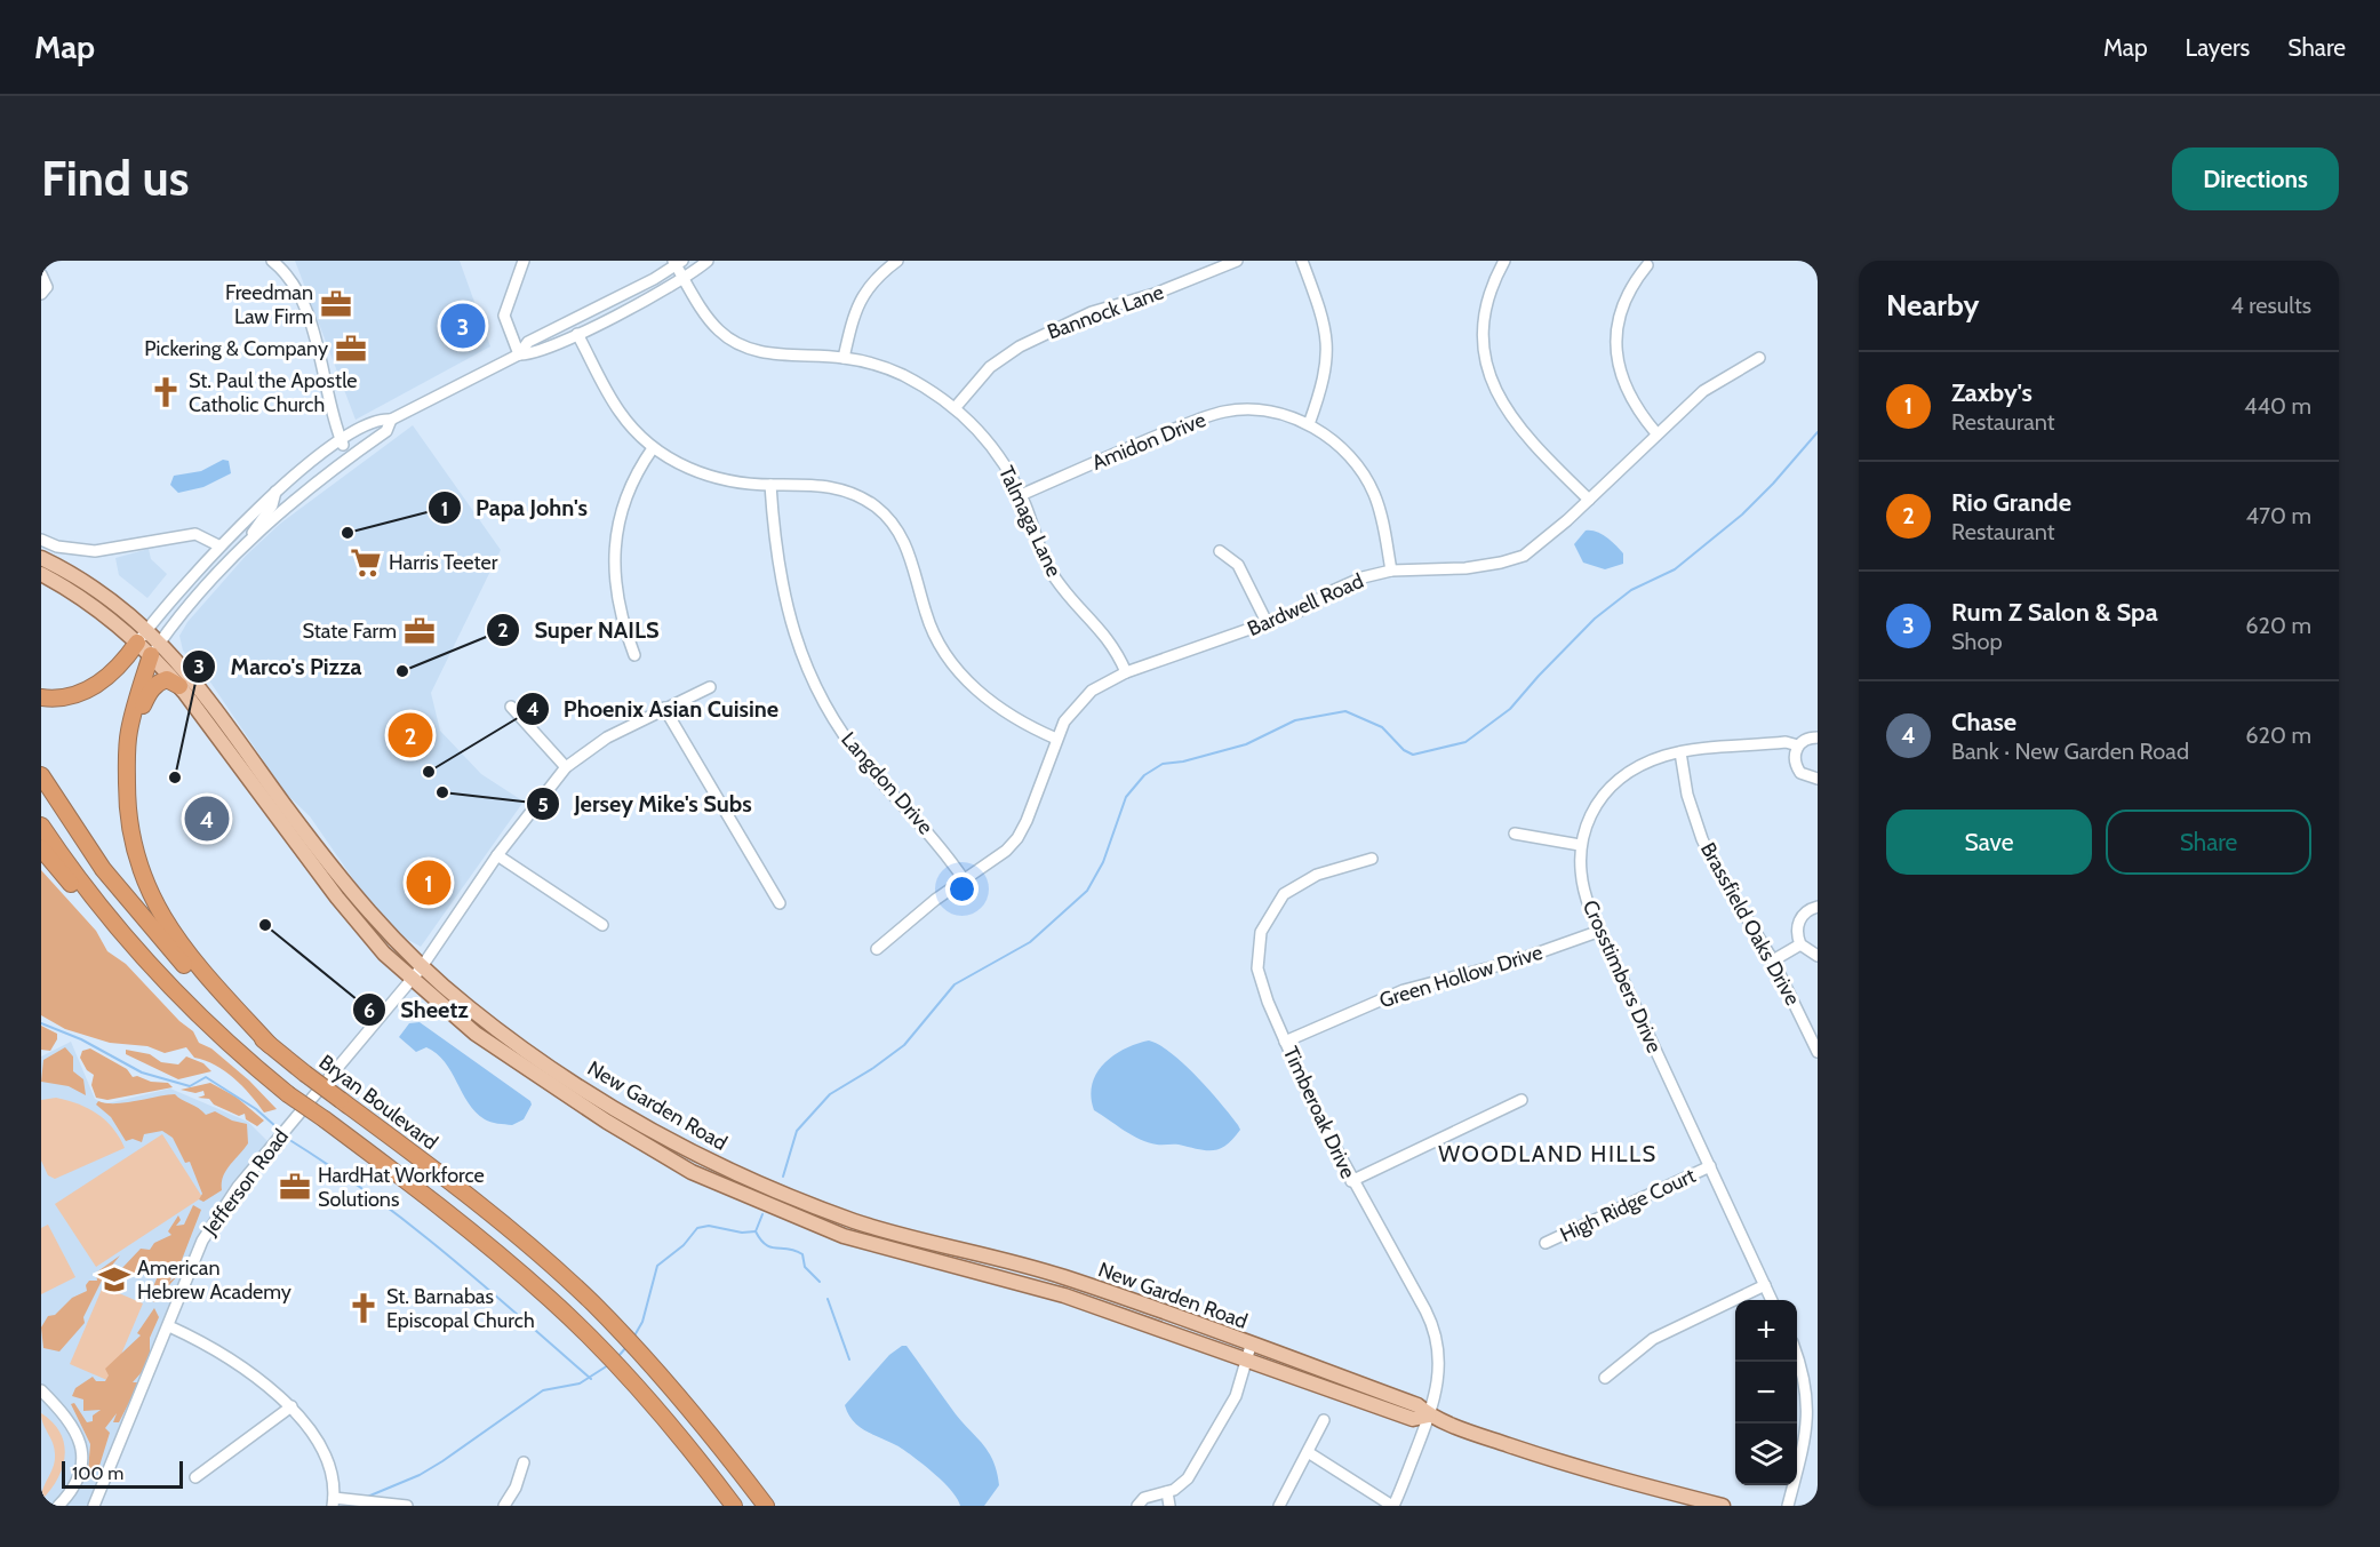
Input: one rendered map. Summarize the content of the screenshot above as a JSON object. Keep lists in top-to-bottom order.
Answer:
{
  "streets": {
    "highway": ["Bryan Boulevard"],
    "main road": ["New Garden Road"],
    "street": [
      "Bannock Lane",
      "Amidon Drive",
      "Talmaga Lane",
      "Bardwell Road",
      "Langdon Drive",
      "Brassfield Oaks Drive",
      "Green Hollow Drive",
      "Crosstimbers Drive",
      "Timberoak Drive",
      "Jefferson Road",
      "High Ridge Court"
    ]
  },
  "crossings": [
    ["Bannock Lane", "Talmaga Lane"],
    ["Amidon Drive", "Talmaga Lane"],
    ["Amidon Drive", "Bardwell Road"],
    ["Talmaga Lane", "Bardwell Road"],
    ["Bardwell Road", "Langdon Drive"],
    ["Brassfield Oaks Drive", "Crosstimbers Drive"],
    ["Green Hollow Drive", "Crosstimbers Drive"],
    ["Green Hollow Drive", "Timberoak Drive"],
    ["Crosstimbers Drive", "High Ridge Court"],
    ["New Garden Road", "Timberoak Drive"],
    ["New Garden Road", "Jefferson Road"]
  ],
  "districts": ["WOODLAND HILLS"],
  "places": {
    "office": [
      "Freedman Law Firm",
      "Pickering & Company",
      "State Farm",
      "HardHat Workforce Solutions"
    ],
    "church": ["St. Paul the Apostle Catholic Church", "St. Barnabas Episcopal Church"],
    "other": [
      "Papa John's",
      "Super NAILS",
      "Phoenix Asian Cuisine",
      "Marco's Pizza",
      "Jersey Mike's Subs",
      "Sheetz"
    ],
    "supermarket": ["Harris Teeter"],
    "school or university": ["American Hebrew Academy"]
  },
  "scale_bar": "100 m",
  "page": {
    "header": "Map",
    "nav": ["Map", "Layers", "Share"],
    "buttons": [
      "Directions",
      ["Save", "Share"]
    ],
    "title": "Find us",
    "heading": ["Nearby", "4 results"],
    "pins": [
      "3",
      "2",
      "4",
      "1"
    ],
    "list": [
      {
        "mark": "1",
        "name": "Zaxby's",
        "note": "Restaurant",
        "value": "440 m"
      },
      {
        "mark": "2",
        "name": "Rio Grande",
        "note": "Restaurant",
        "value": "470 m"
      },
      {
        "mark": "3",
        "name": "Rum Z Salon & Spa",
        "note": "Shop",
        "value": "620 m"
      },
      {
        "mark": "4",
        "name": "Chase",
        "note": "Bank · New Garden Road",
        "value": "620 m"
      }
    ],
    "map_buttons": ["+", "−"],
    "scale": "100 m"
  }
}
